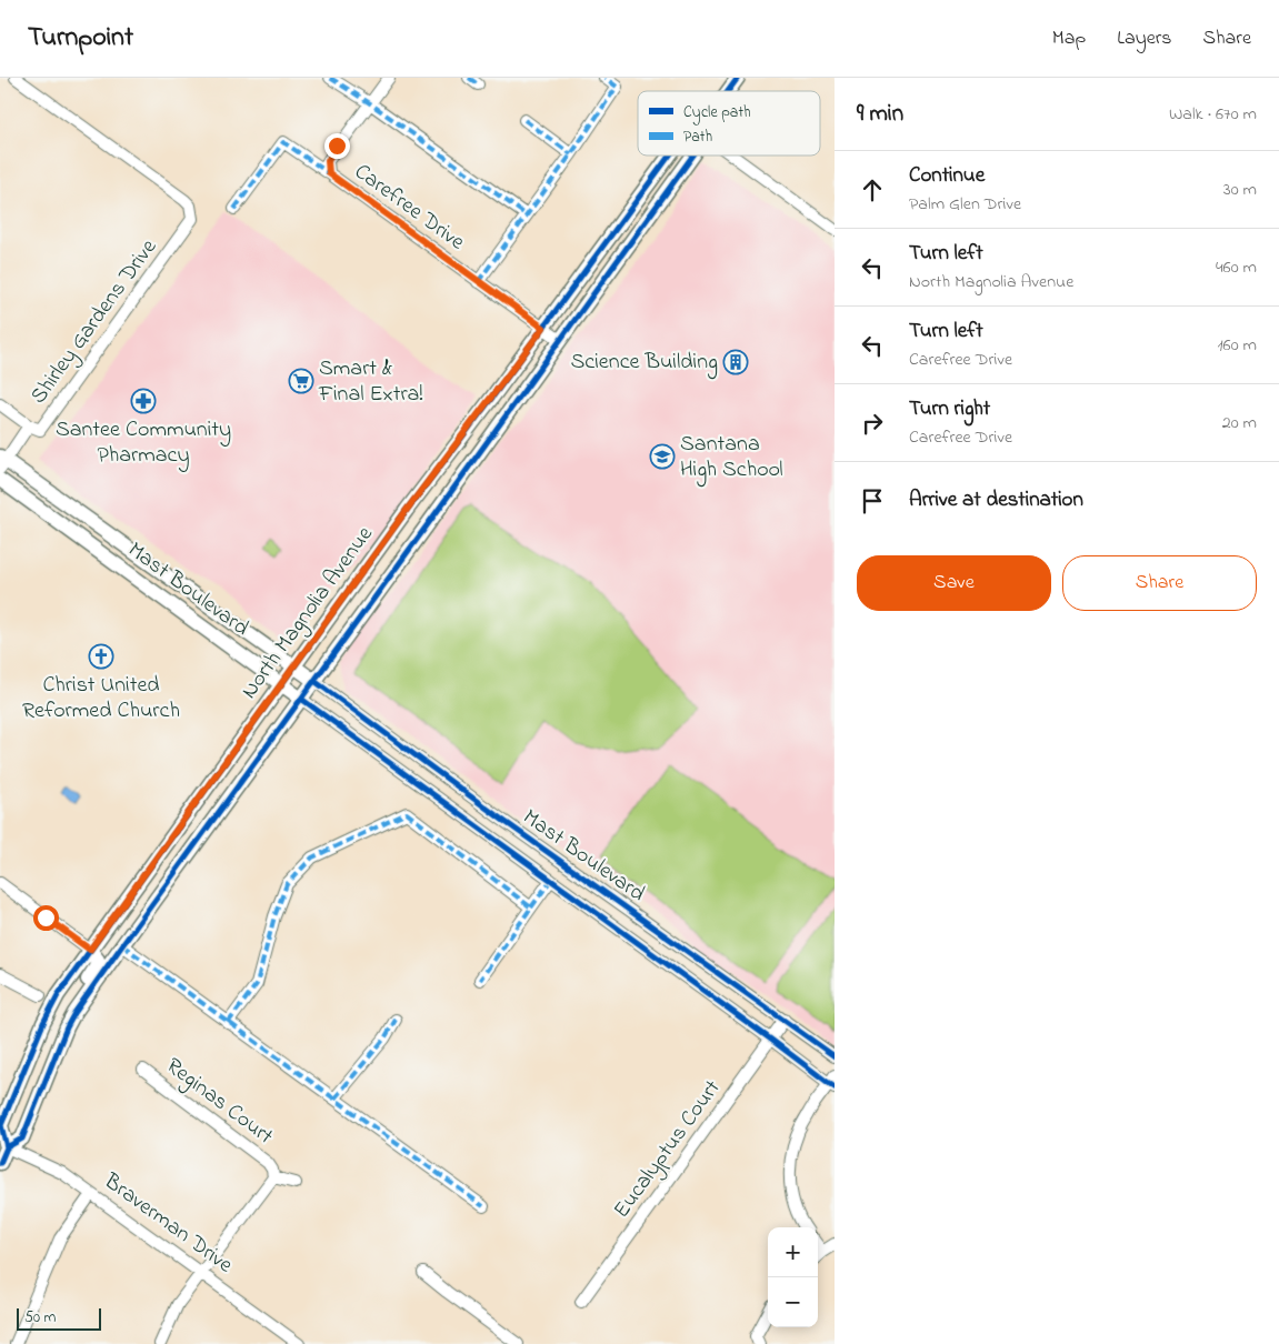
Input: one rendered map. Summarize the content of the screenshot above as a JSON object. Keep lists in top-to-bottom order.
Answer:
{
  "streets": {
    "main road": ["Mast Boulevard", "North Magnolia Avenue"],
    "street": [
      "Carefree Drive",
      "Shirley Gardens Drive",
      "Reginas Court",
      "Eucalyptus Court",
      "Braverman Drive"
    ]
  },
  "crossings": [
    ["Carefree Drive", "North Magnolia Avenue"],
    ["Shirley Gardens Drive", "Mast Boulevard"],
    ["Mast Boulevard", "North Magnolia Avenue"],
    ["Mast Boulevard", "Eucalyptus Court"],
    ["North Magnolia Avenue", "Braverman Drive"]
  ],
  "places": {
    "building": ["Science Building"],
    "supermarket": ["Smart & Final Extra!"],
    "pharmacy": ["Santee Community Pharmacy"],
    "school or university": ["Santana High School"],
    "church": ["Christ United Reformed Church"]
  },
  "legend": ["Cycle path", "Path"],
  "scale_bar": "50 m",
  "page": {
    "header": "Turnpoint",
    "nav": ["Map", "Layers", "Share"],
    "heading": ["9 min", "Walk · 670 m"],
    "list": [
      ["Continue", "Palm Glen Drive", "30 m"],
      ["Turn left", "North Magnolia Avenue", "460 m"],
      ["Turn left", "Carefree Drive", "160 m"],
      ["Turn right", "Carefree Drive", "20 m"],
      "Arrive at destination"
    ],
    "buttons": ["Save", "Share"],
    "map_buttons": ["+", "−"],
    "scale": "50 m"
  }
}
